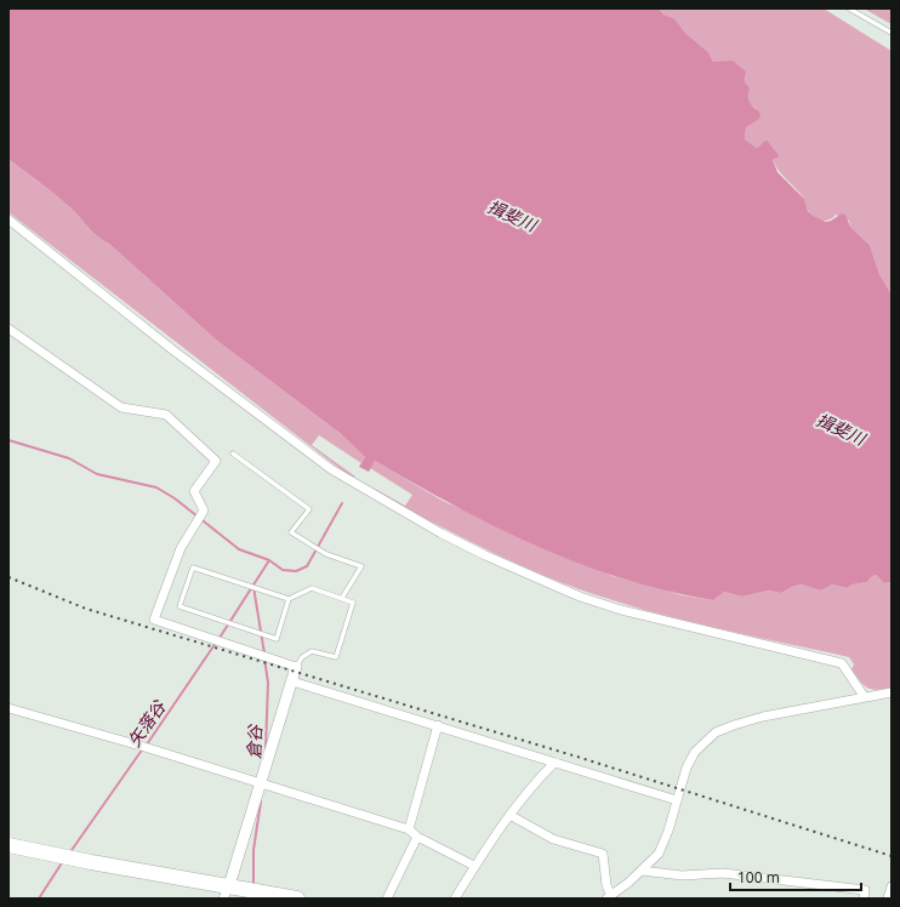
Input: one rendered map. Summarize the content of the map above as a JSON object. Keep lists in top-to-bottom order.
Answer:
{
  "water": ["揖斐川", "矢落谷", "倉谷"],
  "scale_bar": "100 m"
}
